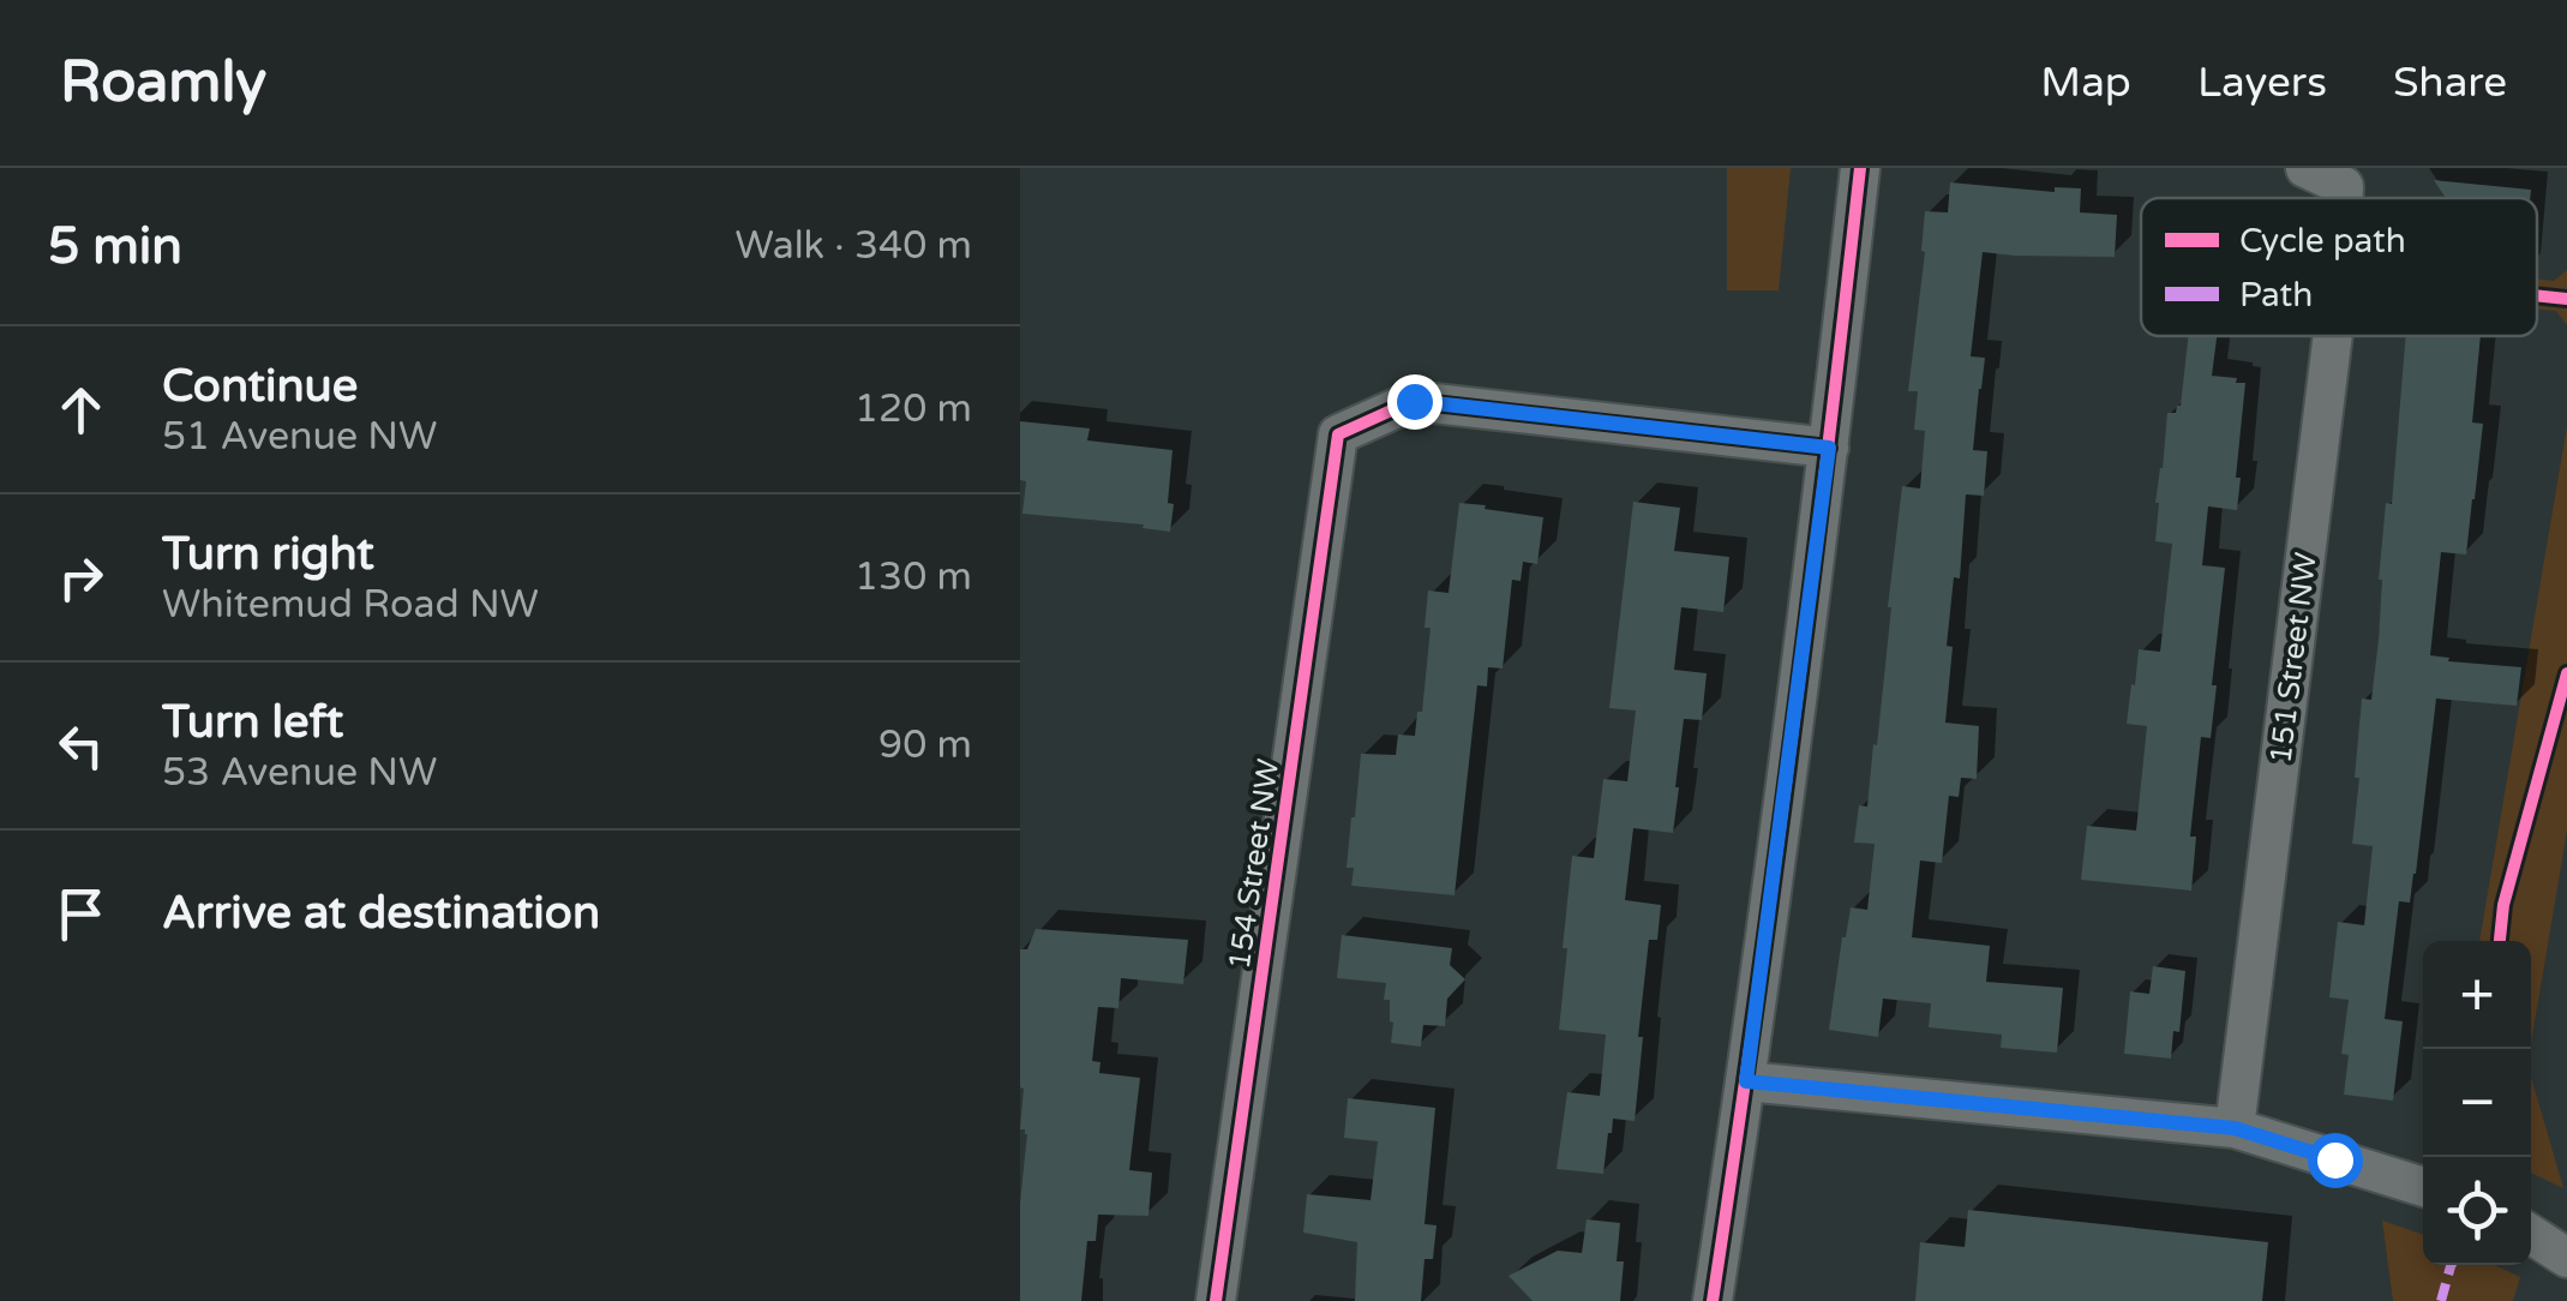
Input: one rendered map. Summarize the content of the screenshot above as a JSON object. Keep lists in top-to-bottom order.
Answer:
{
  "streets": {
    "street": ["151 Street NW", "154 Street NW"]
  },
  "legend": ["Cycle path", "Path"],
  "page": {
    "header": "Roamly",
    "nav": ["Map", "Layers", "Share"],
    "heading": ["5 min", "Walk · 340 m"],
    "list": [
      ["Continue", "51 Avenue NW", "120 m"],
      ["Turn right", "Whitemud Road NW", "130 m"],
      ["Turn left", "53 Avenue NW", "90 m"],
      "Arrive at destination"
    ],
    "map_buttons": ["+", "−"]
  }
}
